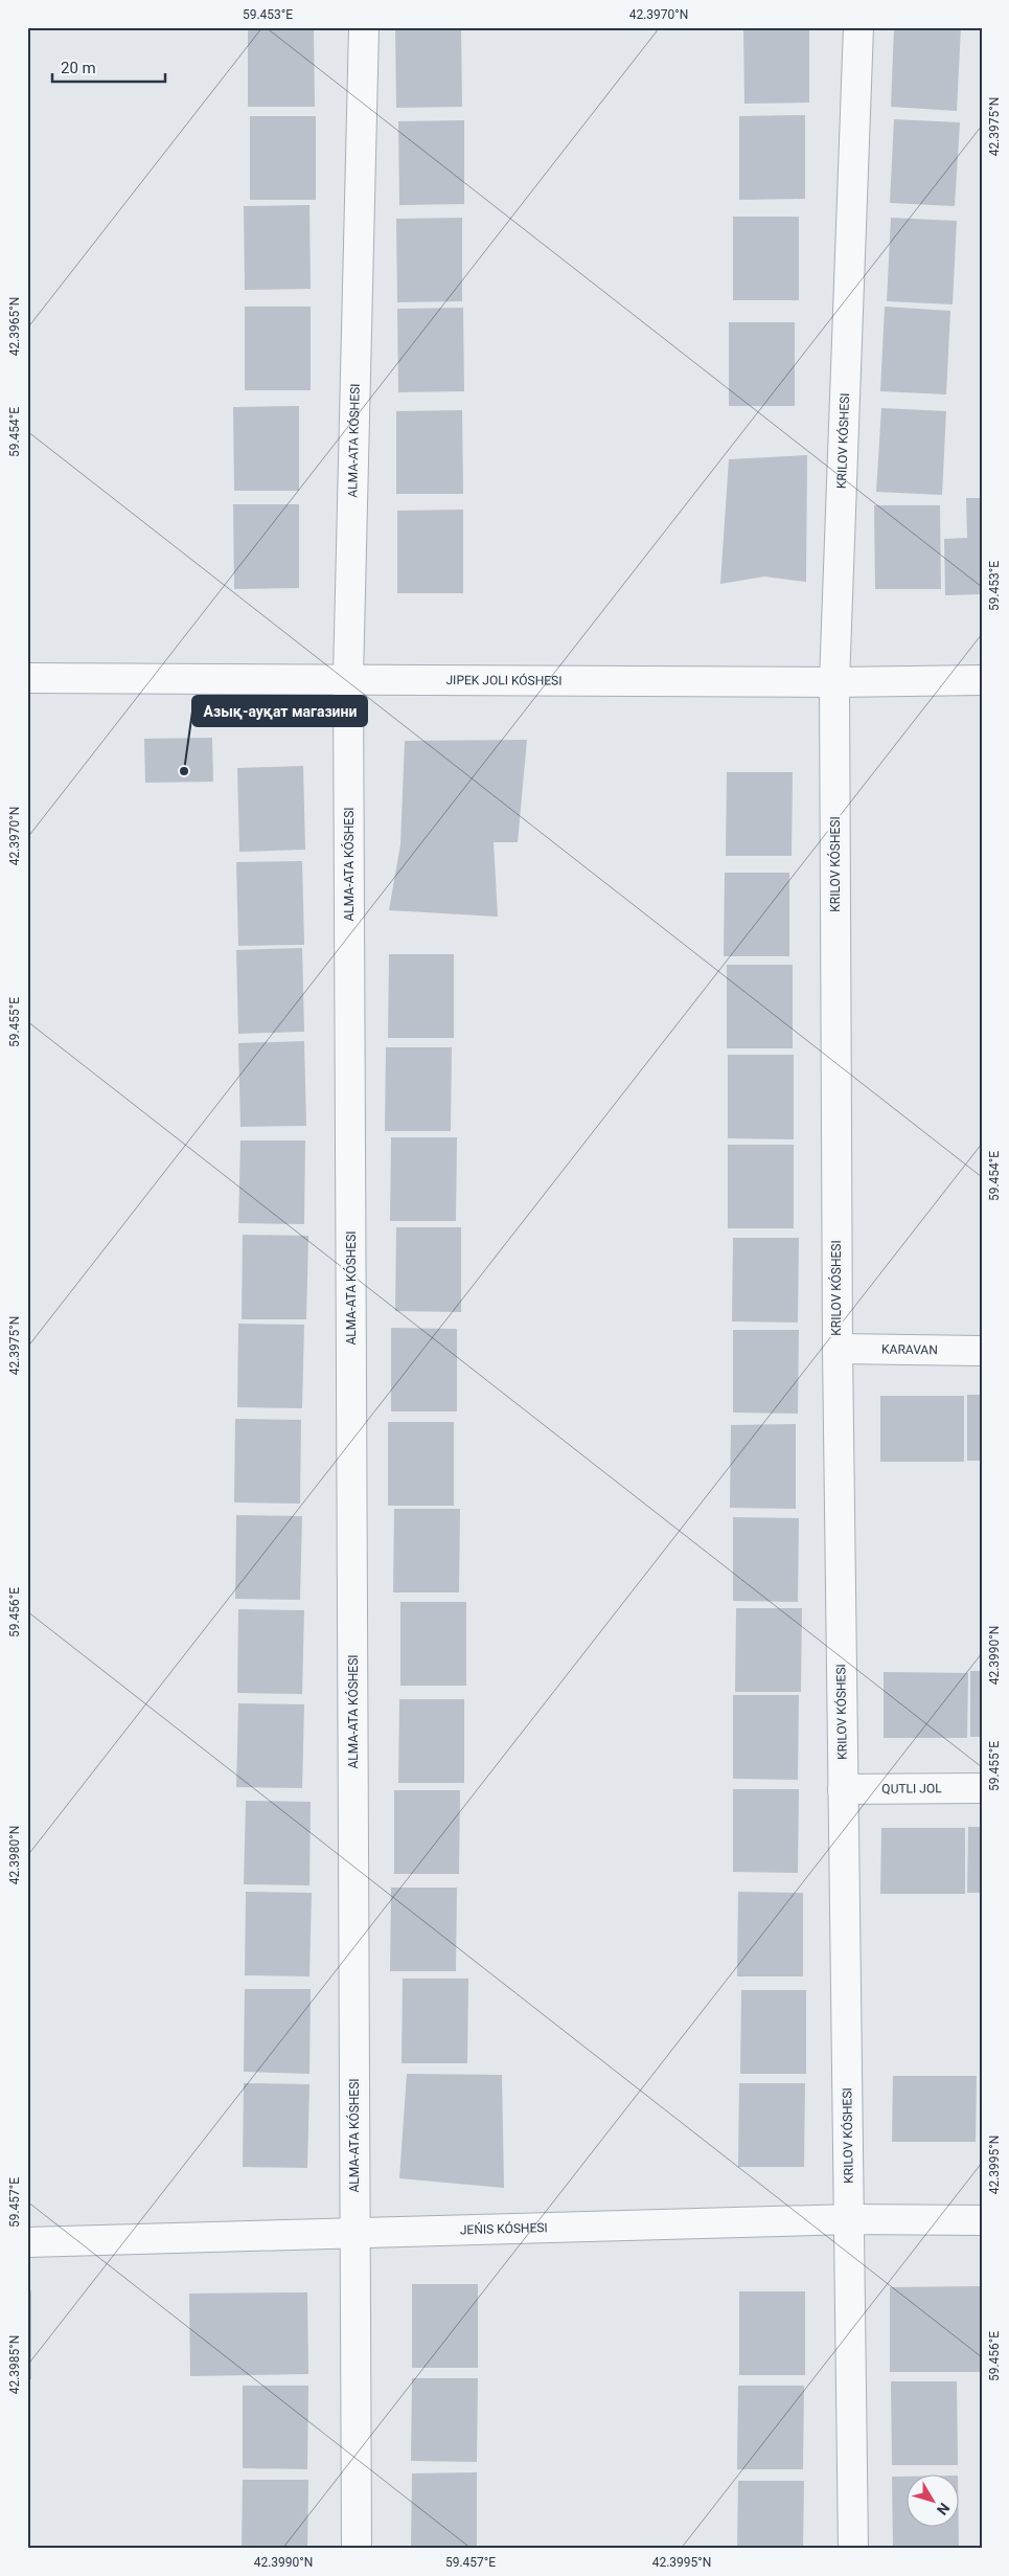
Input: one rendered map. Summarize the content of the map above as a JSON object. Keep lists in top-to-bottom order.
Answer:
{
  "streets": {
    "street": [
      "ALMA-ATA KÓSHESI",
      "KARAVAN",
      "QUTLI JOL",
      "JEŃIS KÓSHESI"
    ]
  },
  "crossings": [
    ["ALMA-ATA KÓSHESI", "JEŃIS KÓSHESI"]
  ],
  "places": ["Азық-ауқат магазини"],
  "scale_bar": "20 m",
  "north": "bottom right",
  "coordinates": [
    "59.453°E",
    "42.3970°N",
    "42.3975°N",
    "42.3965°N",
    "59.454°E",
    "59.455°E",
    "59.456°E",
    "42.3990°N",
    "42.3980°N",
    "42.3995°N",
    "59.457°E",
    "42.3985°N"
  ]
}
